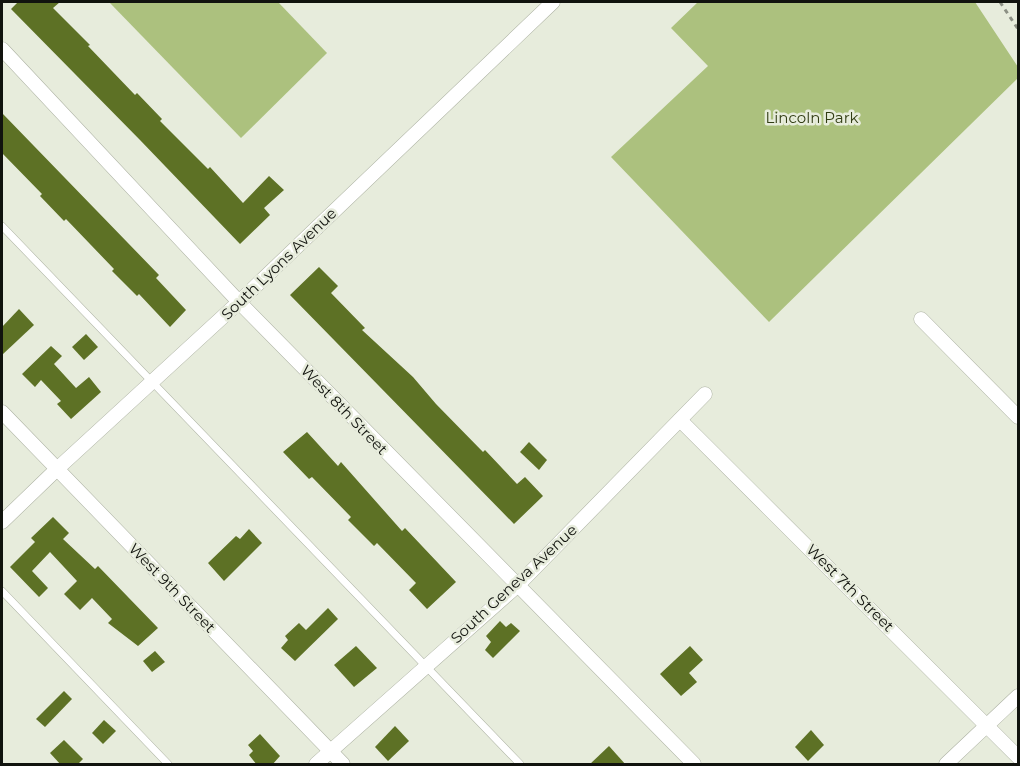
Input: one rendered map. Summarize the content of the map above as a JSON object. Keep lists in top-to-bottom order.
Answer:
{
  "streets": {
    "street": [
      "South Lyons Avenue",
      "West 8th Street",
      "South Geneva Avenue",
      "West 9th Street",
      "West 7th Street"
    ]
  },
  "crossings": [
    ["South Lyons Avenue", "West 8th Street"],
    ["South Lyons Avenue", "West 9th Street"],
    ["West 8th Street", "South Geneva Avenue"],
    ["South Geneva Avenue", "West 9th Street"],
    ["South Geneva Avenue", "West 7th Street"]
  ],
  "parks": ["Lincoln Park"]
}
